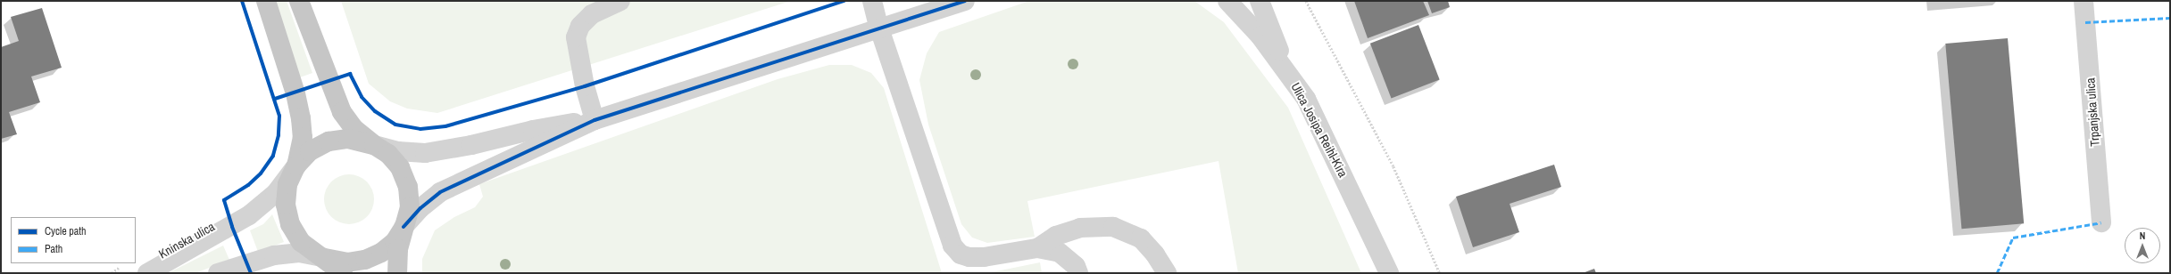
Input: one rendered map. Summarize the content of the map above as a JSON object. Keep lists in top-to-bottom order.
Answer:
{
  "streets": {
    "street": ["Trpanjska ulica", "Ulica Josipa Reihl-Kira", "Kninska ulica"]
  },
  "legend": ["Cycle path", "Path"],
  "north": "top"
}
